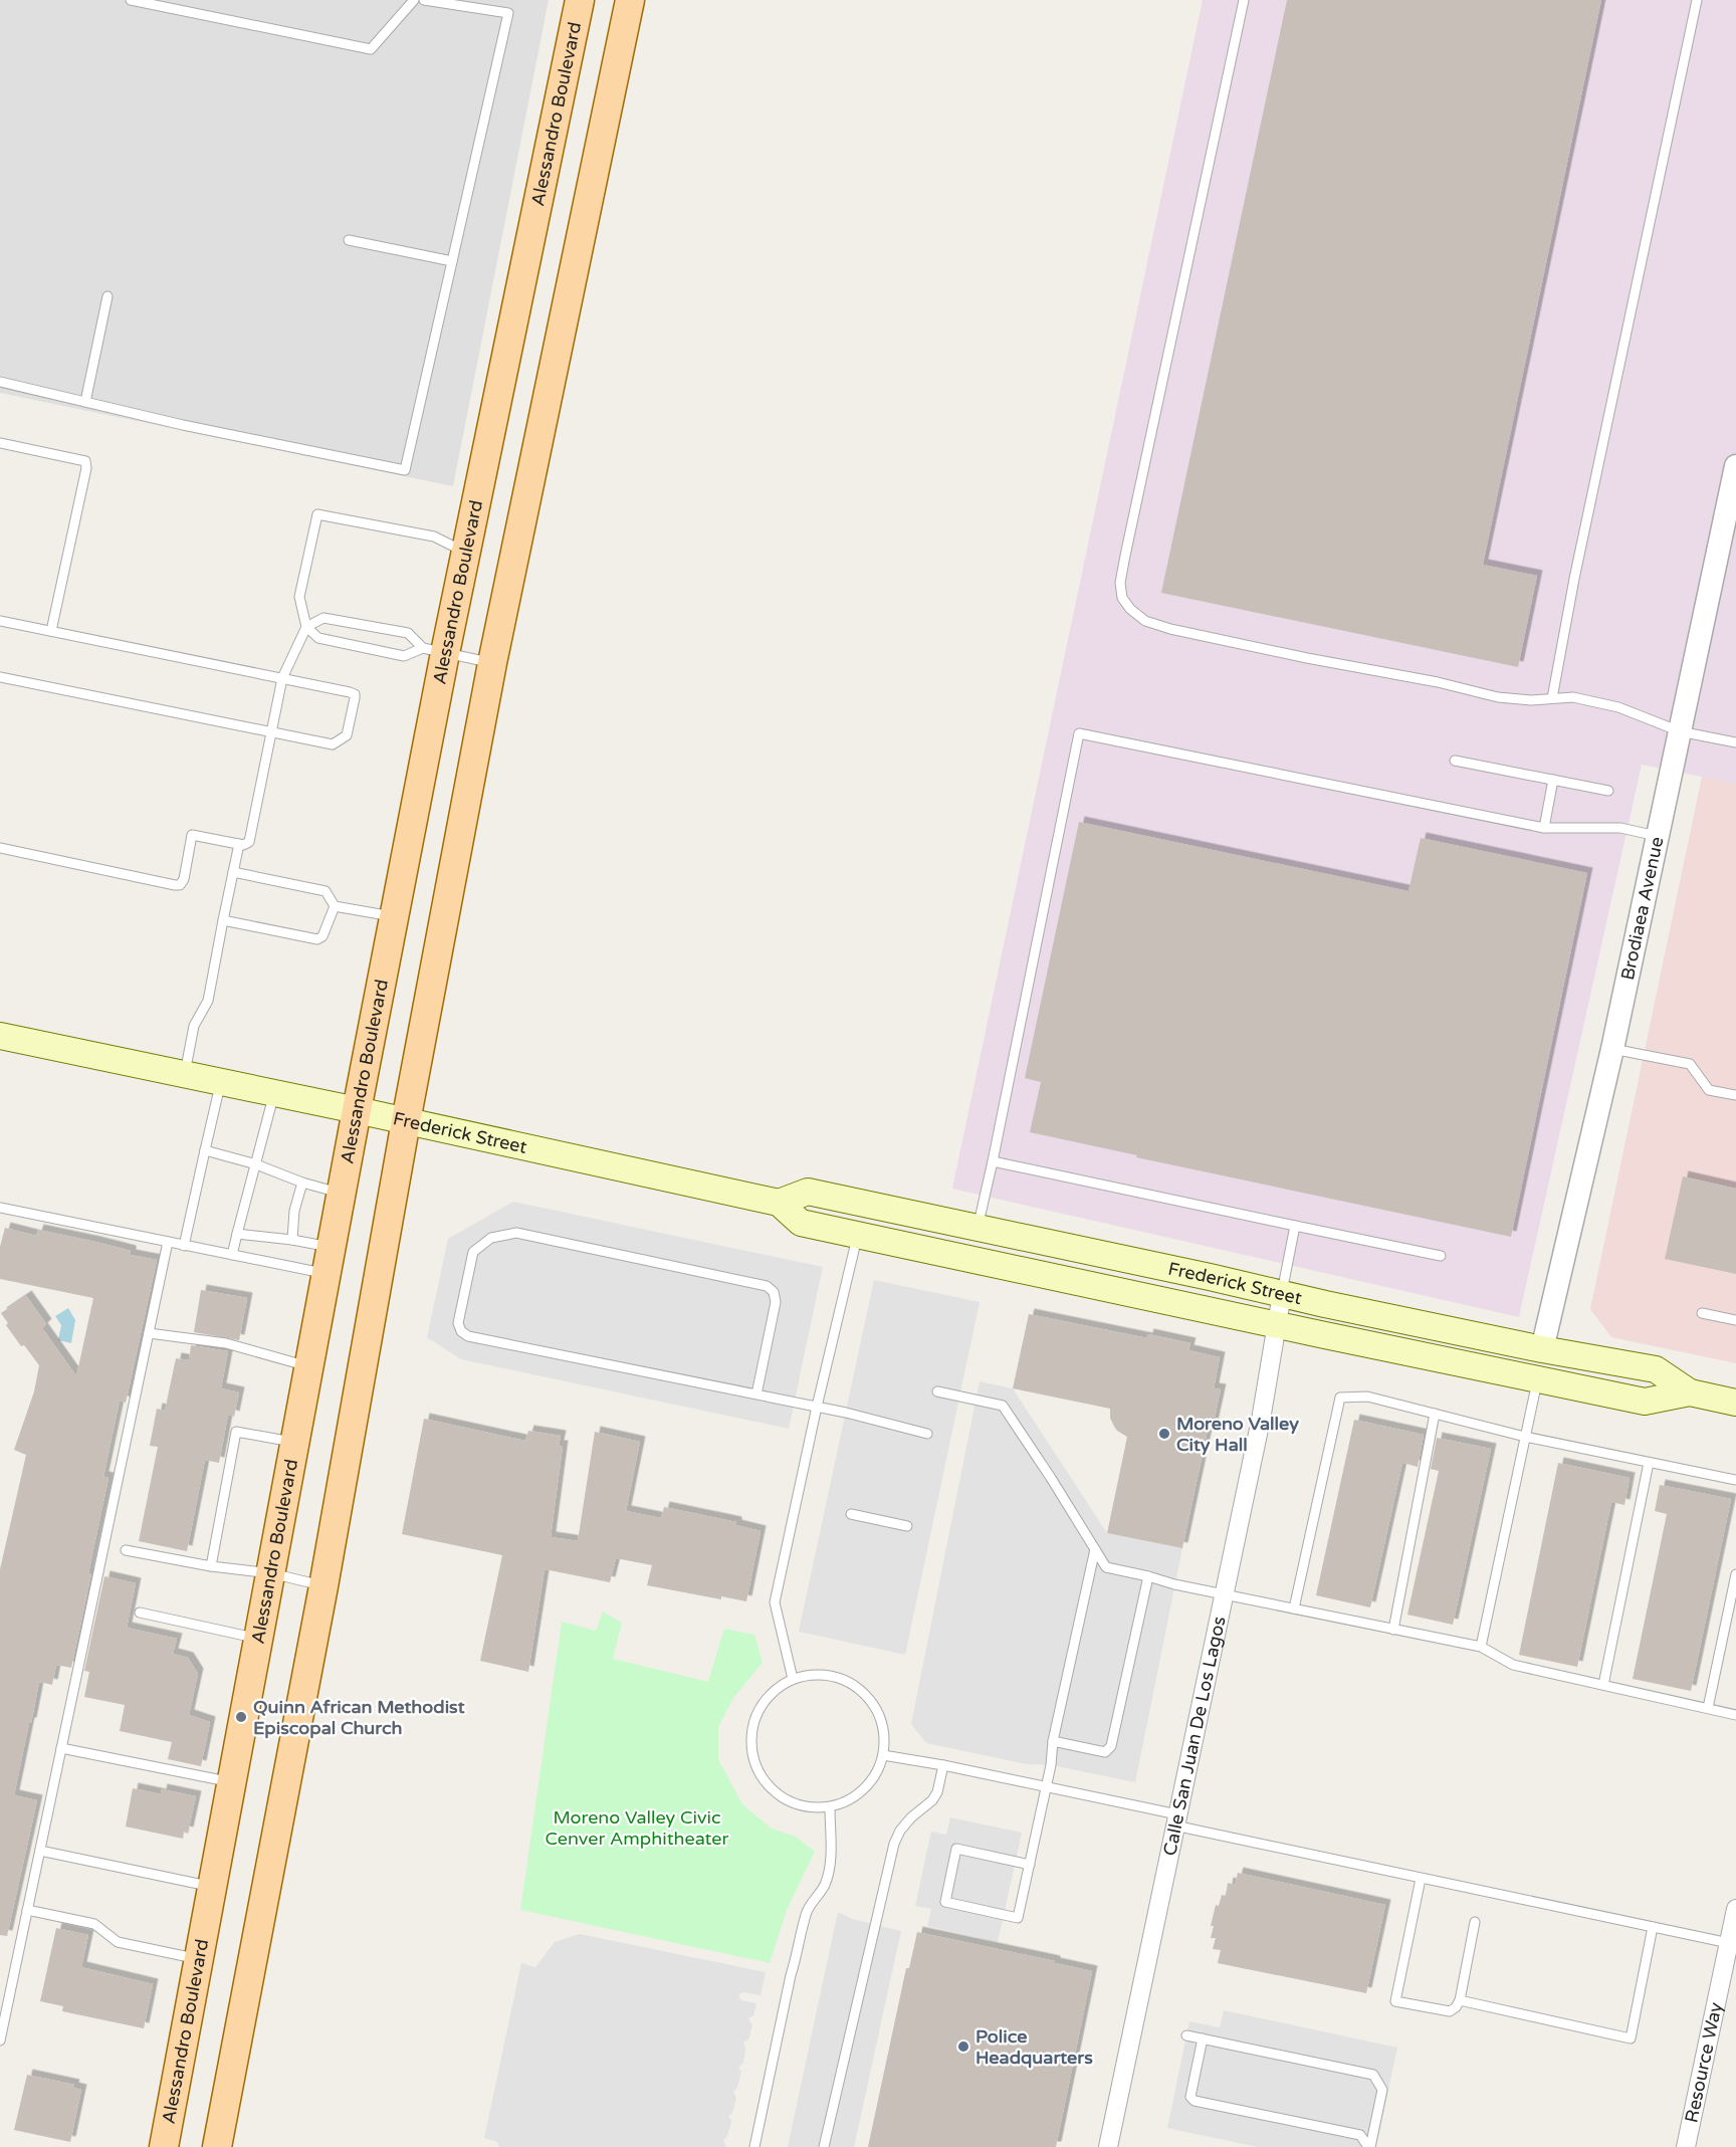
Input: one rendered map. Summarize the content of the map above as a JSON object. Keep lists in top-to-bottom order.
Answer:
{
  "streets": {
    "main road": ["Alessandro Boulevard", "Frederick Street"],
    "street": ["Brodiaea Avenue", "Calle San Juan De Los Lagos", "Resource Way"]
  },
  "crossings": [
    ["Alessandro Boulevard", "Frederick Street"],
    ["Brodiaea Avenue", "Frederick Street"],
    ["Frederick Street", "Calle San Juan De Los Lagos"]
  ],
  "parks": ["Moreno Valley Civic Cenver Amphitheater"],
  "places": ["Moreno Valley City Hall", "Quinn African Methodist Episcopal Church", "Police Headquarters"]
}
